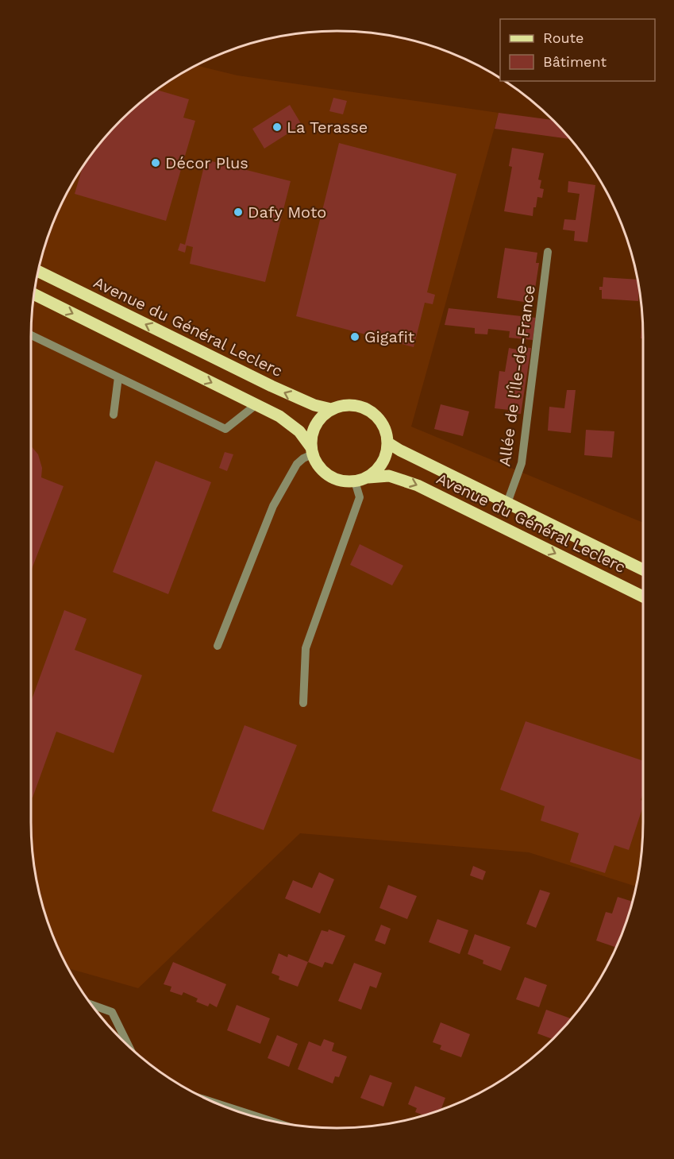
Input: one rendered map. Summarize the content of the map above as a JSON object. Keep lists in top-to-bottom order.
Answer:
{
  "streets": {
    "main road": ["Avenue du Général Leclerc"],
    "street": ["Allée de l'Île-de-France"]
  },
  "crossings": [
    ["Avenue du Général Leclerc", "Allée de l'Île-de-France"]
  ],
  "places": [
    "La Terasse",
    "Décor Plus",
    "Dafy Moto",
    "Gigafit"
  ],
  "legend": ["Route", "Bâtiment"]
}
